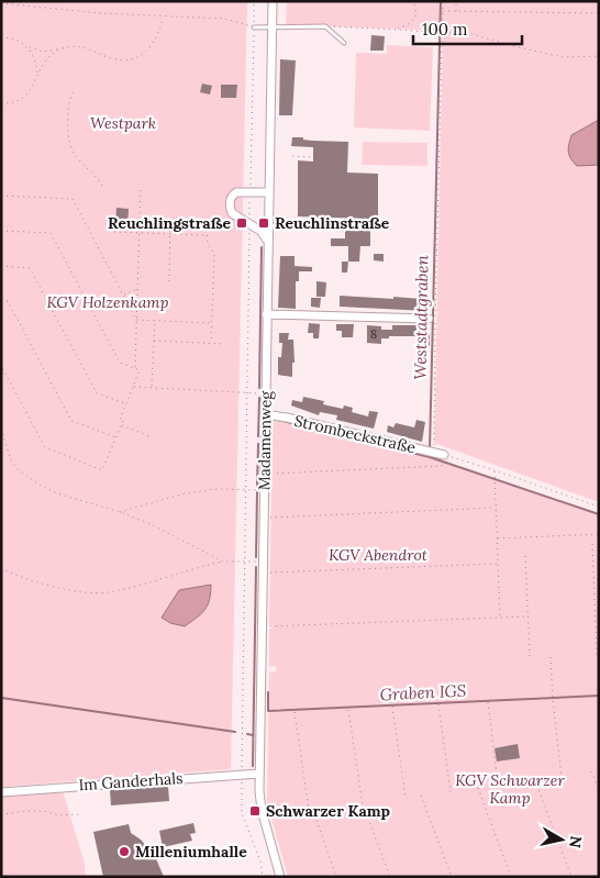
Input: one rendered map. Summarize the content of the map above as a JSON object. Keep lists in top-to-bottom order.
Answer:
{
  "streets": {
    "street": ["Strombeckstraße", "Madamenweg", "Im Ganderhals"]
  },
  "crossings": [
    ["Strombeckstraße", "Madamenweg"],
    ["Madamenweg", "Im Ganderhals"]
  ],
  "water": ["Weststadtgraben", "Graben IGS"],
  "parks": [
    "Westpark",
    "KGV Holzenkamp",
    "KGV Abendrot",
    "KGV Schwarzer Kamp"
  ],
  "places": {
    "transit": ["Reuchlingstraße", "Reuchlinstraße", "Schwarzer Kamp"],
    "other": ["Milleniumhalle"]
  },
  "house_numbers": ["8"],
  "scale_bar": "100 m",
  "north": "right"
}
